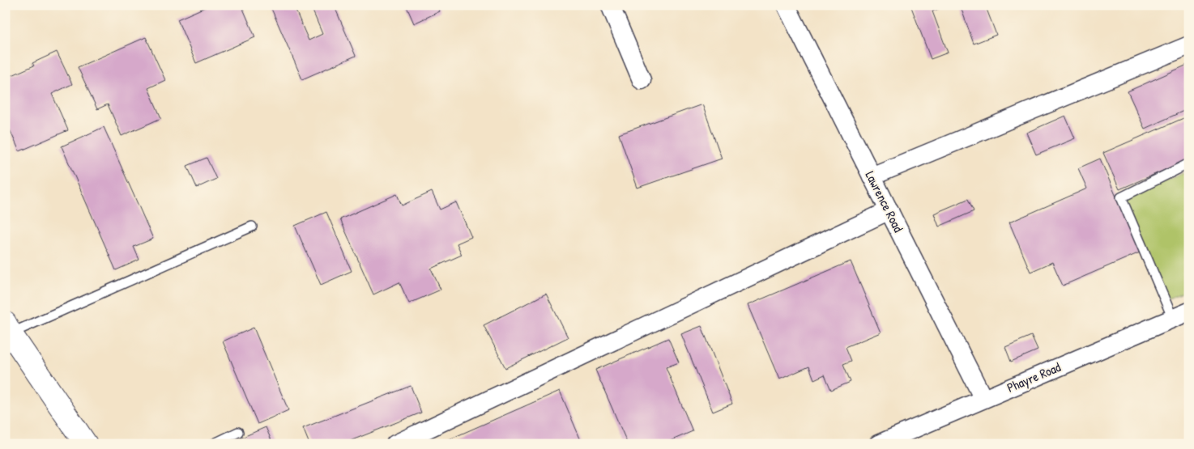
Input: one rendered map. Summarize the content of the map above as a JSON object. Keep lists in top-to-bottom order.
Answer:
{
  "streets": {
    "street": ["Lawrence Road", "Phayre Road"]
  },
  "crossings": [
    ["Lawrence Road", "Phayre Road"]
  ]
}
